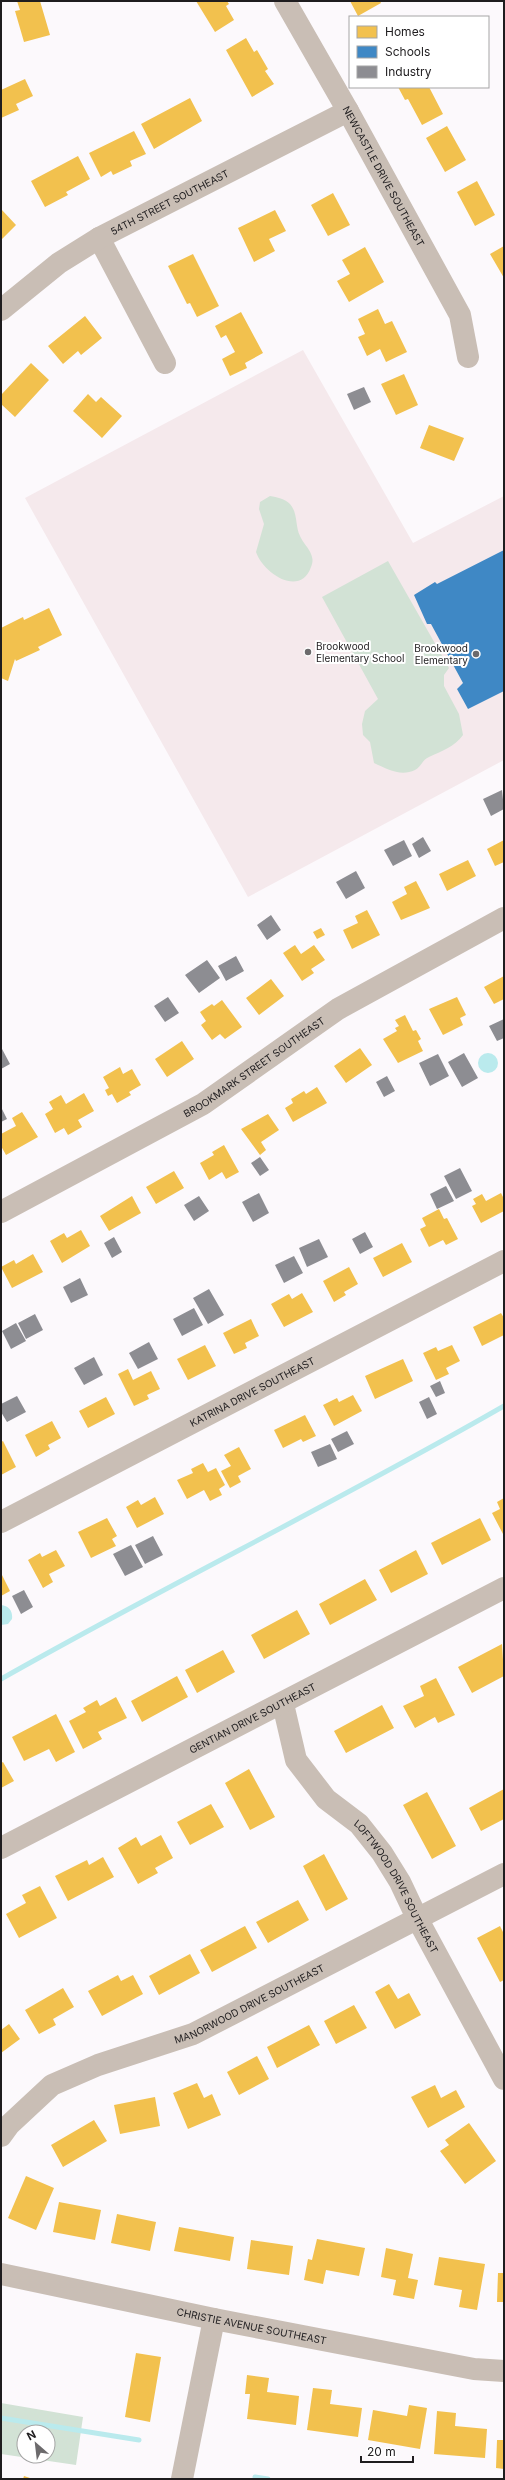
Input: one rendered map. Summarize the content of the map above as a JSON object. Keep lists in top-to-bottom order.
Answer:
{
  "streets": {
    "street": [
      "NEWCASTLE DRIVE SOUTHEAST",
      "54TH STREET SOUTHEAST",
      "BROOKMARK STREET SOUTHEAST",
      "KATRINA DRIVE SOUTHEAST",
      "GENTIAN DRIVE SOUTHEAST",
      "LOFTWOOD DRIVE SOUTHEAST",
      "MANORWOOD DRIVE SOUTHEAST",
      "CHRISTIE AVENUE SOUTHEAST"
    ]
  },
  "crossings": [
    ["NEWCASTLE DRIVE SOUTHEAST", "54TH STREET SOUTHEAST"],
    ["GENTIAN DRIVE SOUTHEAST", "LOFTWOOD DRIVE SOUTHEAST"],
    ["LOFTWOOD DRIVE SOUTHEAST", "MANORWOOD DRIVE SOUTHEAST"]
  ],
  "places": ["Brookwood Elementary School", "Brookwood Elementary"],
  "legend": ["Homes", "Schools", "Industry"],
  "scale_bar": "20 m",
  "north": "top left"
}
